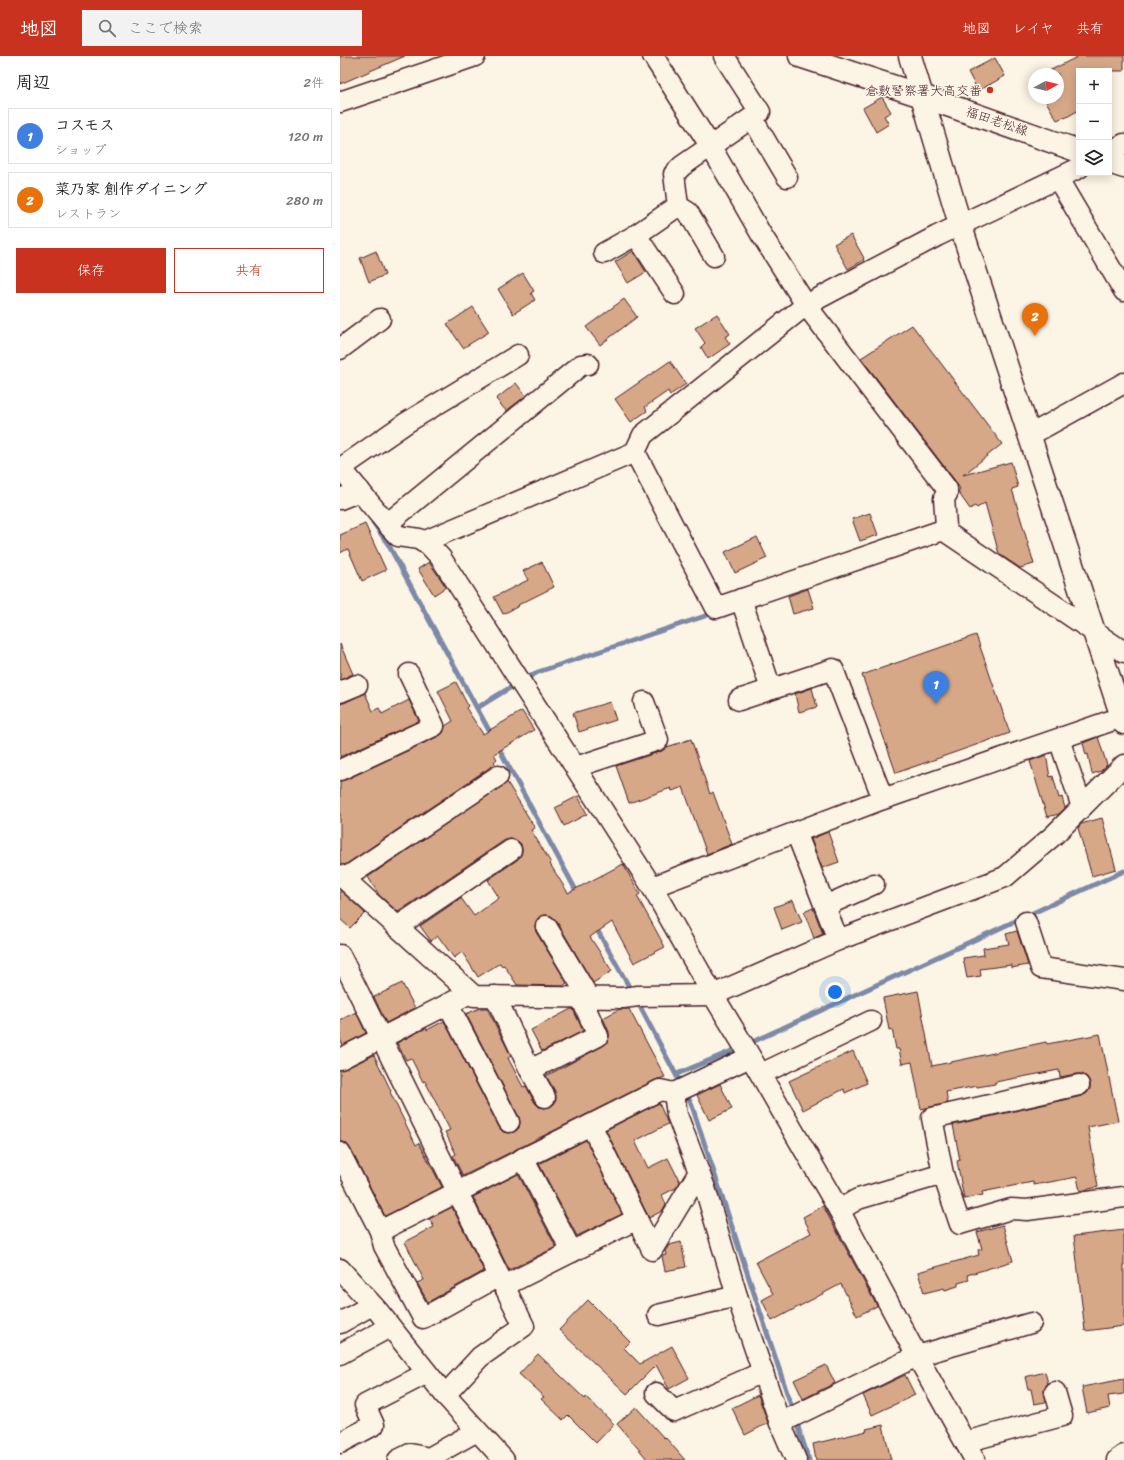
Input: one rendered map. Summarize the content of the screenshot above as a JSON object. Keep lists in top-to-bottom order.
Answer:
{
  "streets": {
    "street": ["福田老松線"]
  },
  "places": ["倉敷警察署大高交番"],
  "north": "right",
  "page": {
    "header": "地図",
    "search": "ここで検索",
    "nav": ["地図", "レイヤ", "共有"],
    "heading": ["周辺", "2件"],
    "map_buttons": ["+", "−"],
    "list": [
      {
        "mark": "1",
        "name": "コスモス",
        "note": "ショップ",
        "value": "120 m"
      },
      {
        "mark": "2",
        "name": "菜乃家 創作ダイニング",
        "note": "レストラン",
        "value": "280 m"
      }
    ],
    "buttons": ["保存", "共有"],
    "pins": ["2", "1"]
  }
}
